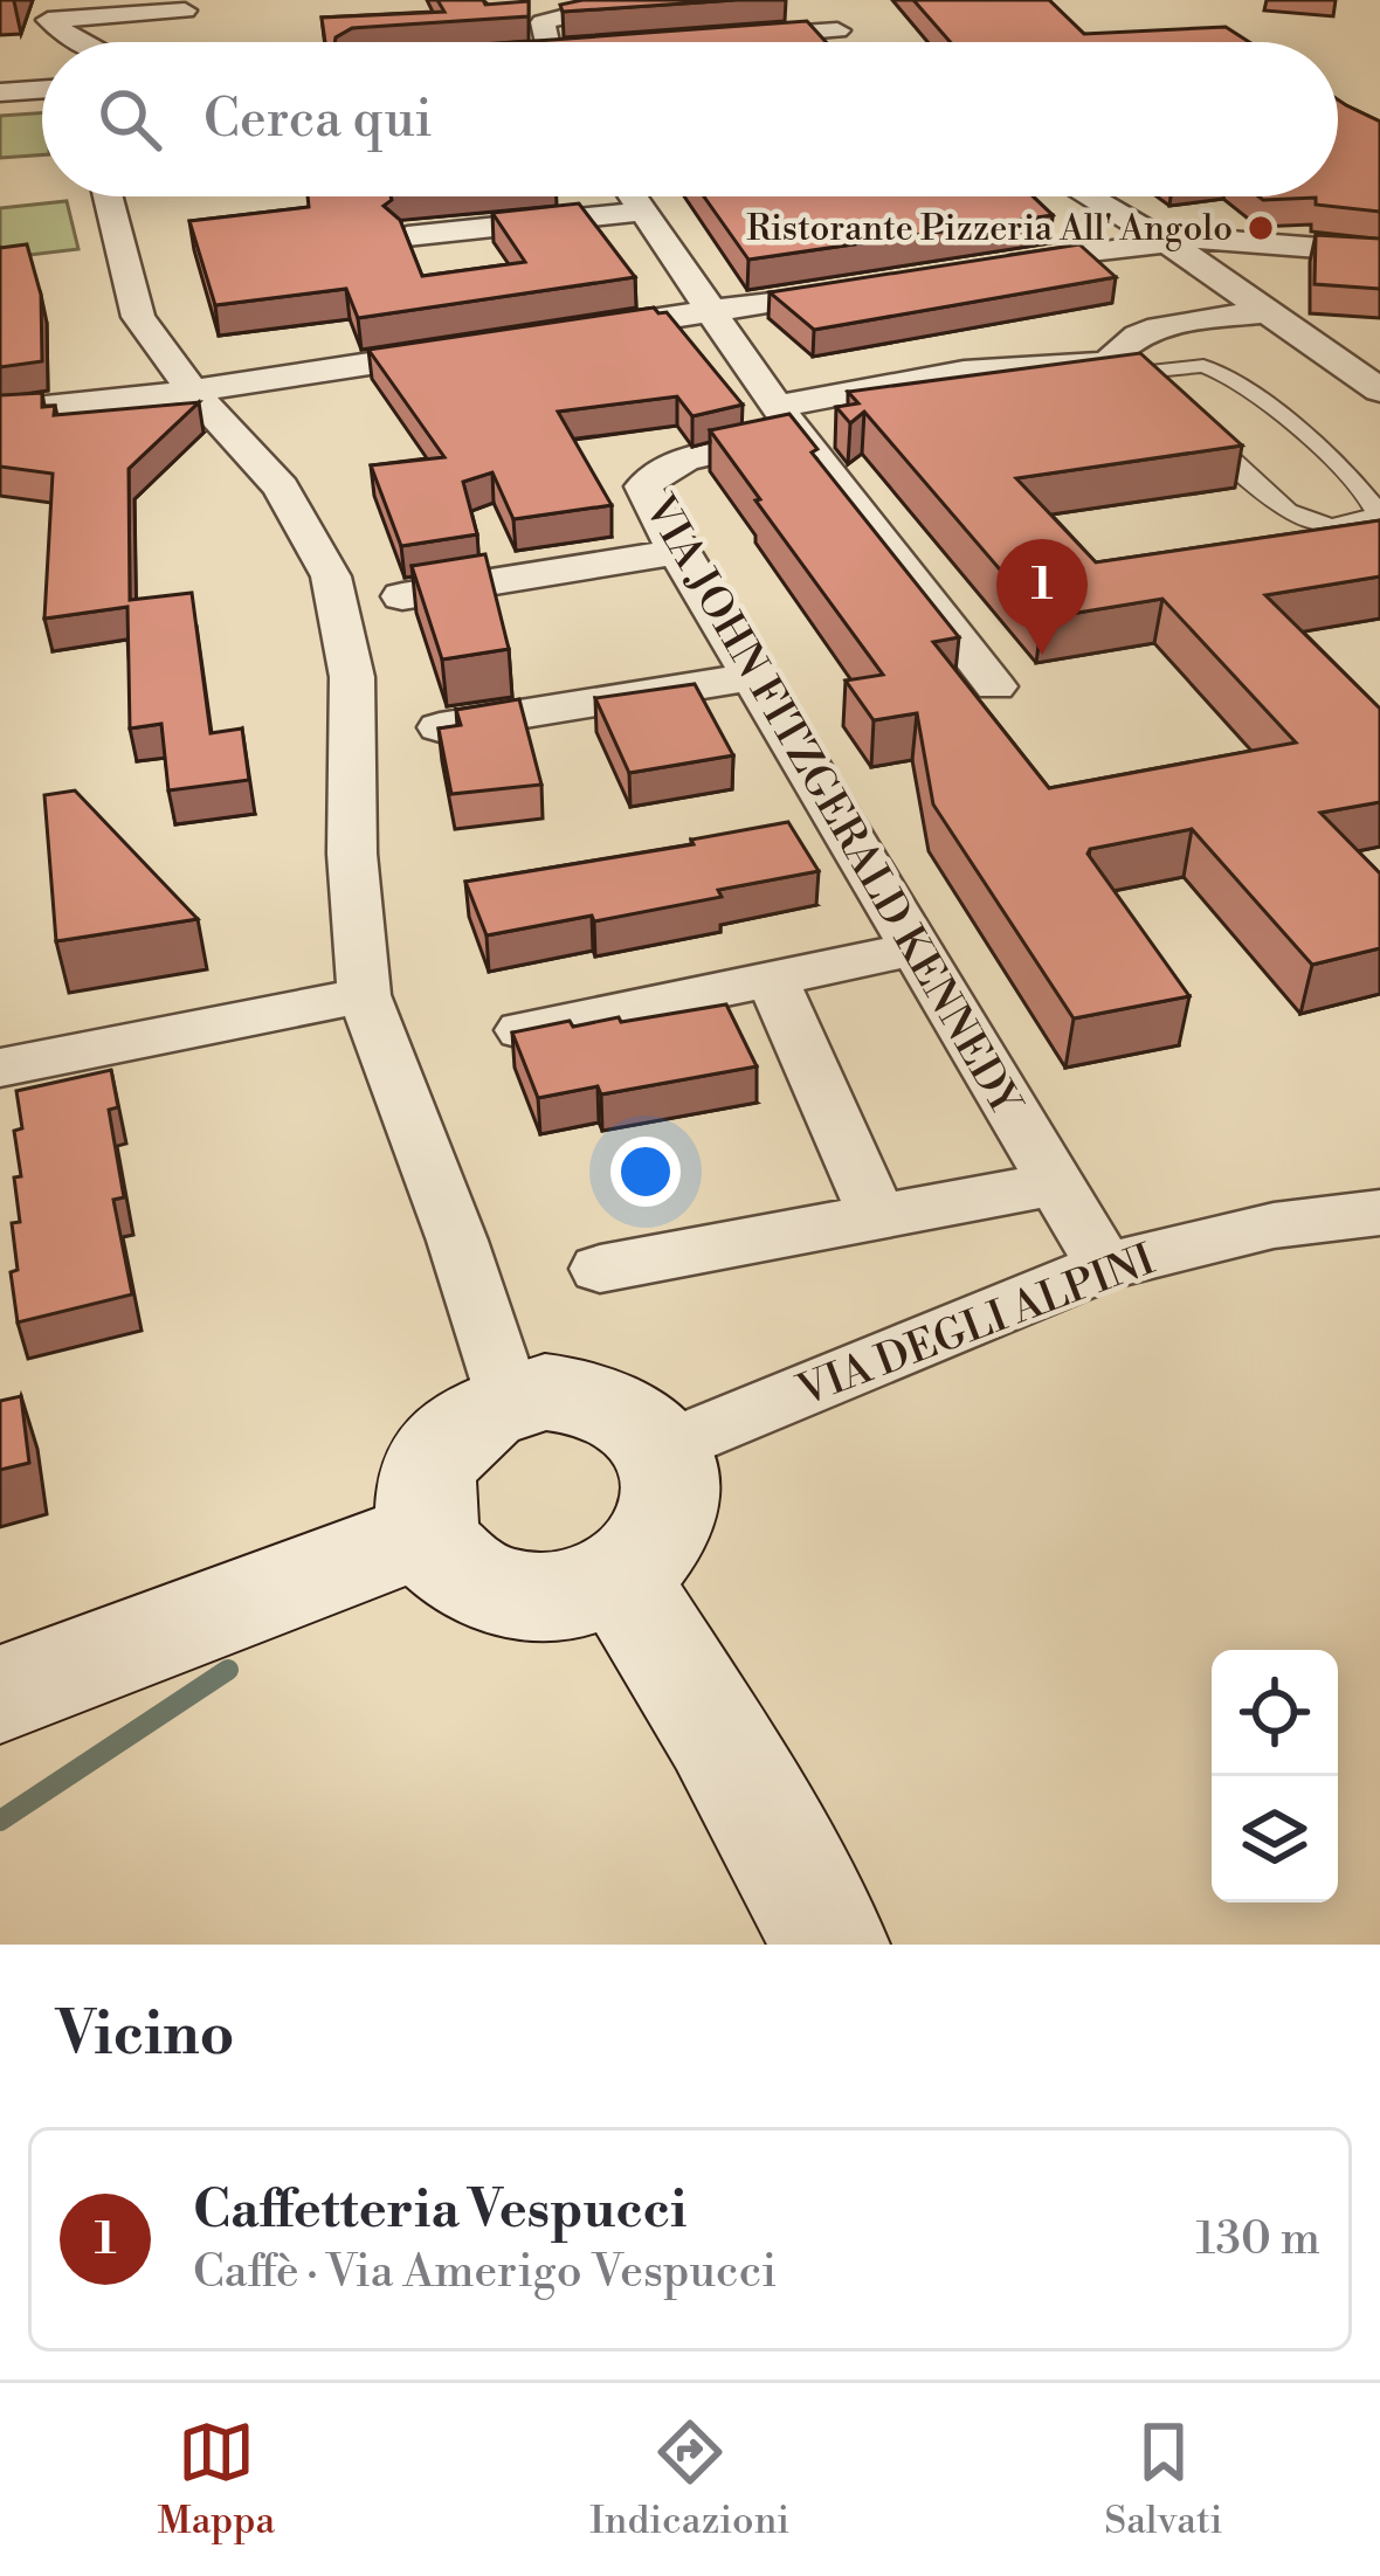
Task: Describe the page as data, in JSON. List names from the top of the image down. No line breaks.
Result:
{"streets":{"street":["VIA JOHN FITZGERALD KENNEDY","VIA DEGLI ALPINI"]},"crossings":[["VIA JOHN FITZGERALD KENNEDY","VIA DEGLI ALPINI"]],"places":["Ristorante Pizzeria All' Angolo"],"page":{"search":"Cerca qui","pins":"1","heading":"Vicino","list":[{"mark":"1","name":"Caffetteria Vespucci","note":"Caffè · Via Amerigo Vespucci","value":"130 m"}],"nav":["Mappa","Indicazioni","Salvati"]}}
